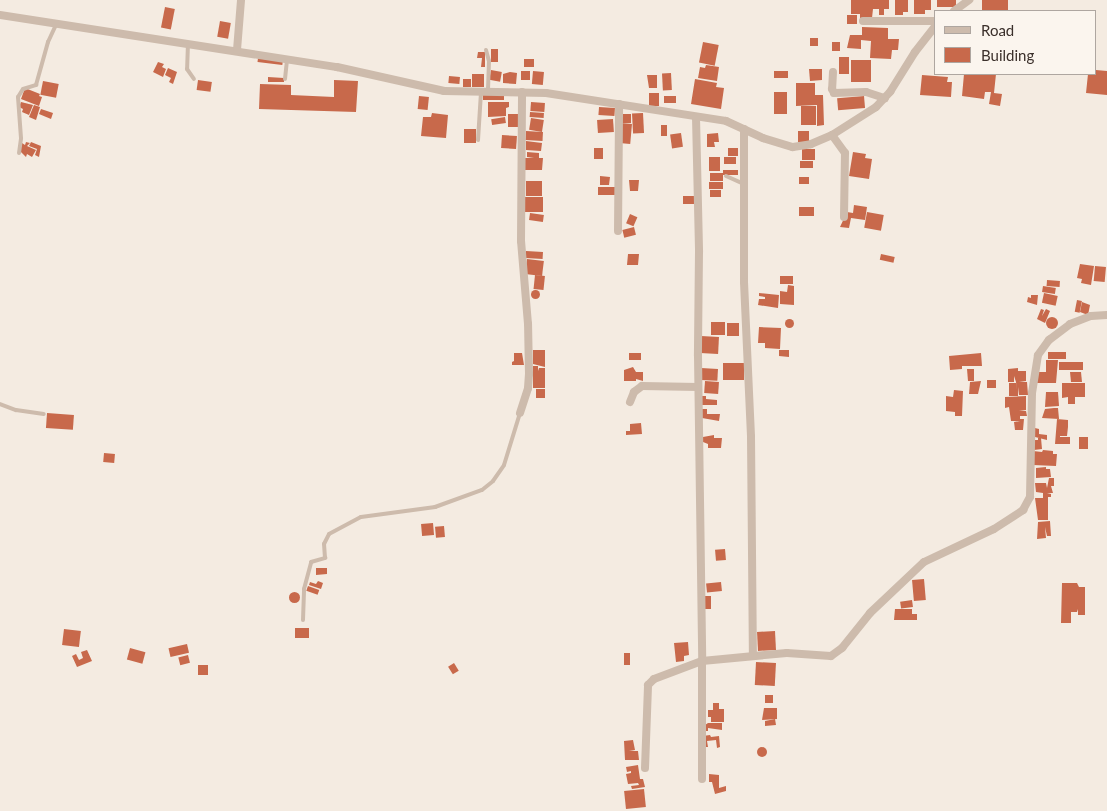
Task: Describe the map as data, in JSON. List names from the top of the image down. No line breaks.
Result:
{"legend":["Road","Building"]}
